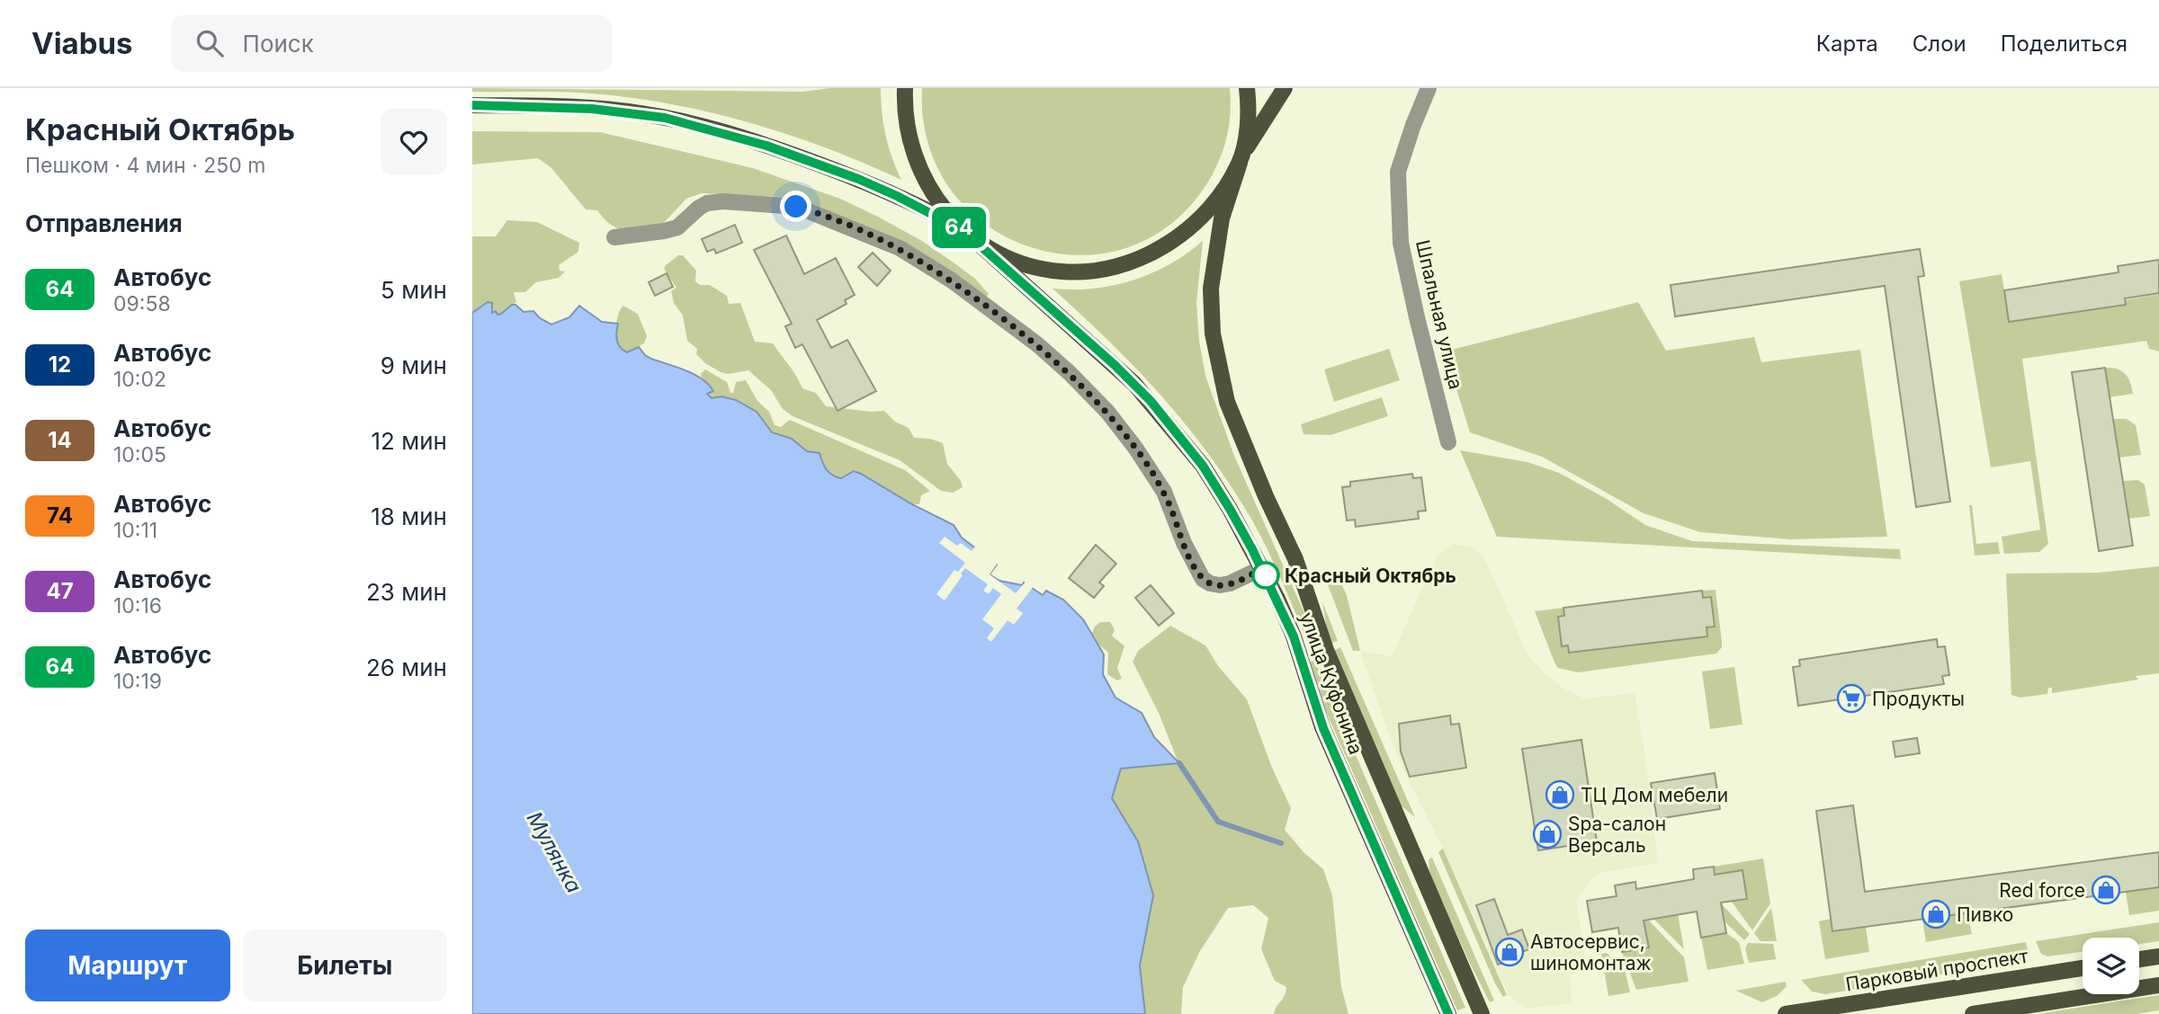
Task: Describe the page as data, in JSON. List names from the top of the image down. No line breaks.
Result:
{"streets":{"main road":["улица Куфонина","Парковый проспект"],"street":["Шпальная улица"]},"water":["Мулянка"],"places":{"other":["Красный Октябрь"],"supermarket":["Продукты"],"shop":["ТЦ Дом мебели","Spa-салон Версаль","Red force","Пивко","Автосервис, шиномонтаж"]},"lines":["bus line 64"],"page":{"header":"Viabus","search":"Поиск","nav":["Карта","Слои","Поделиться"],"heading":[["Красный Октябрь","Пешком · 4 мин · 250 m"],"Отправления"],"on_map":"64","list":[{"mark":"64","name":"Автобус","note":"09:58","value":"5 мин"},{"mark":"12","name":"Автобус","note":"10:02","value":"9 мин"},{"mark":"14","name":"Автобус","note":"10:05","value":"12 мин"},{"mark":"74","name":"Автобус","note":"10:11","value":"18 мин"},{"mark":"47","name":"Автобус","note":"10:16","value":"23 мин"},{"mark":"64","name":"Автобус","note":"10:19","value":"26 мин"}],"buttons":["Маршрут","Билеты"]}}
